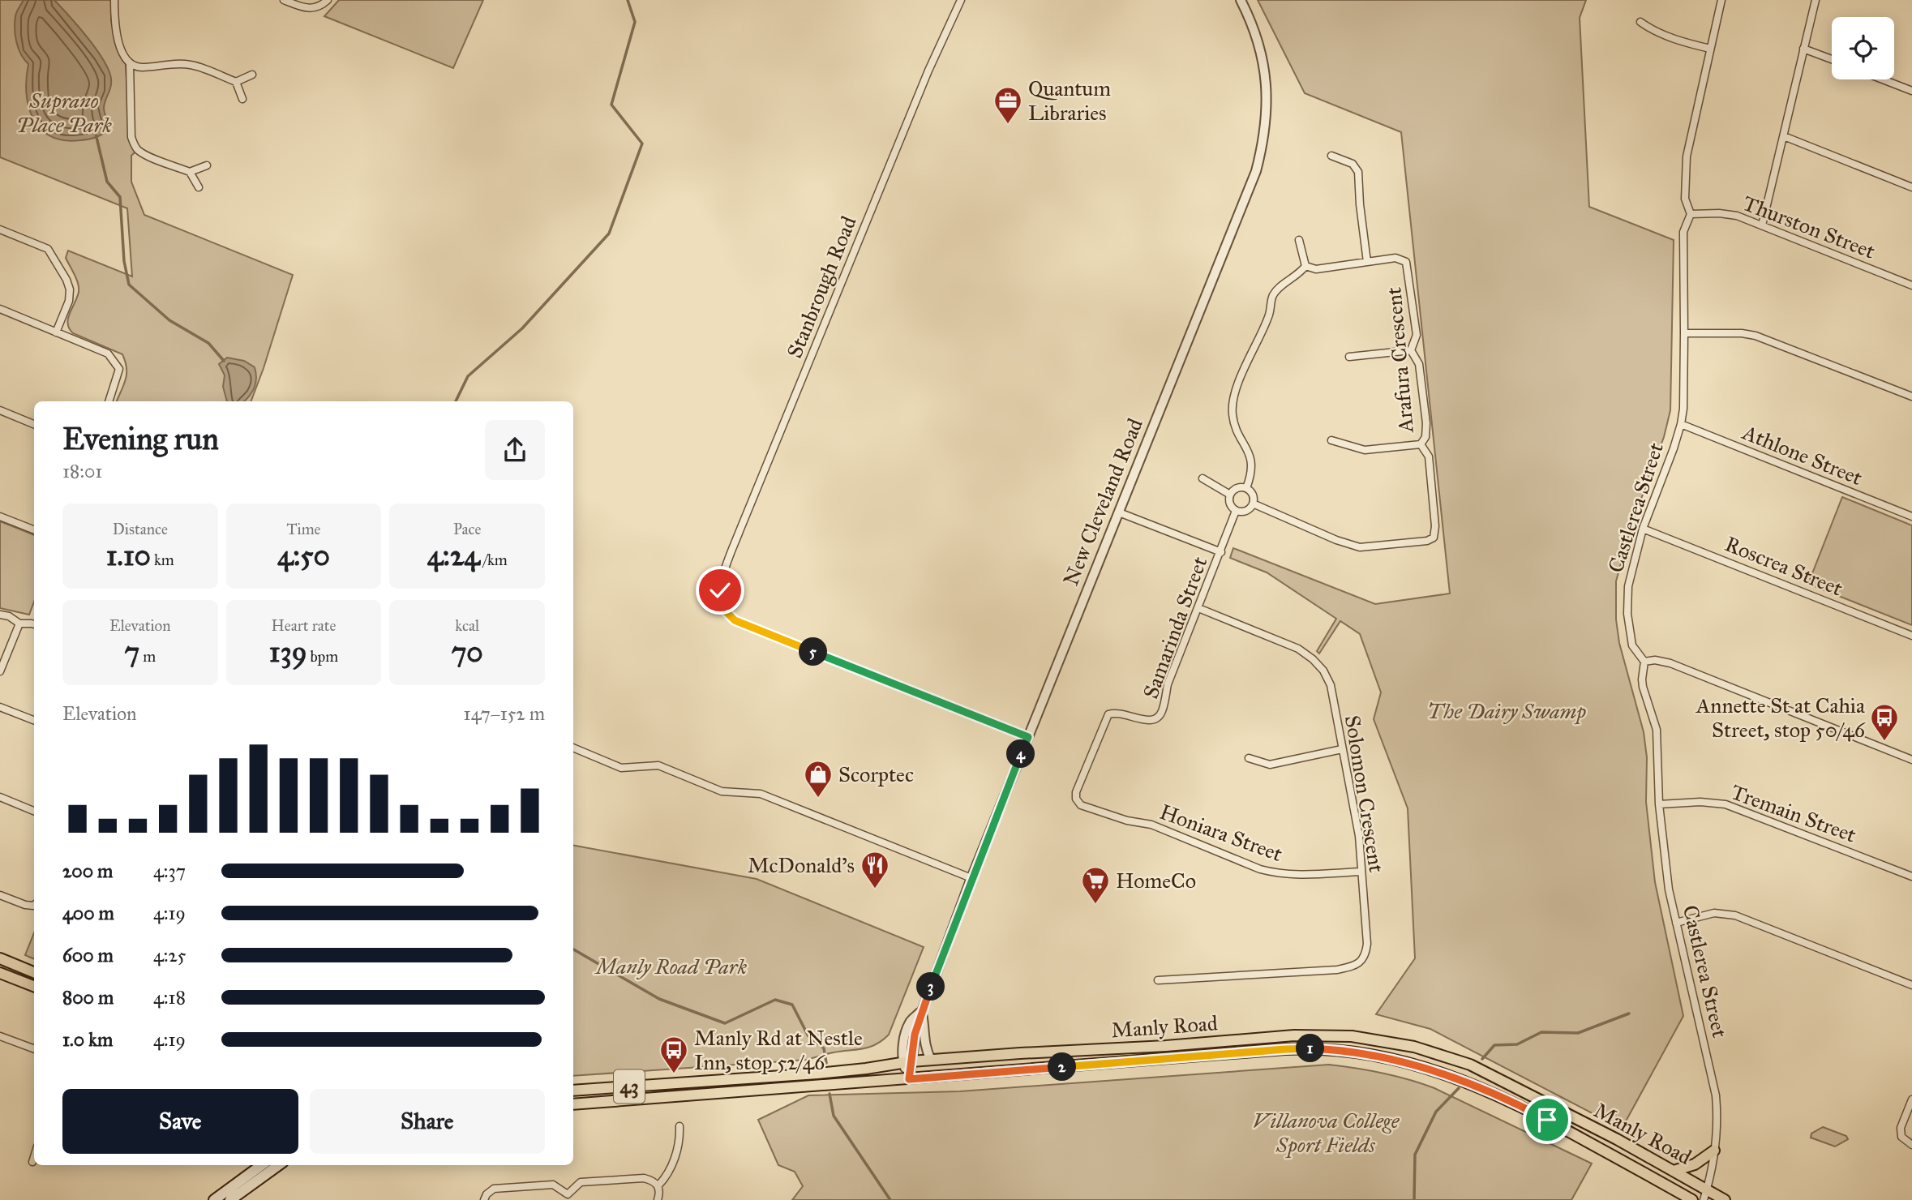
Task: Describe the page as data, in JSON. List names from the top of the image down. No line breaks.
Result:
{"streets":{"main road":["Manly Road","43"],"street":["Thurston Street","Stanbrough Road","Arafura Crescent","Athlone Street","New Cleveland Road","Castlerea Street","Roscrea Street","Samarinda Street","Solomon Crescent","Tremain Street","Honiara Street"]},"crossings":[["Thurston Street","Castlerea Street"],["Stanbrough Road","New Cleveland Road"],["Arafura Crescent","Samarinda Street"],["Athlone Street","Castlerea Street"],["New Cleveland Road","Manly Road"],["Castlerea Street","Roscrea Street"],["Castlerea Street","Tremain Street"],["Castlerea Street","Manly Road"],["Samarinda Street","Solomon Crescent"],["Samarinda Street","Honiara Street"],["Solomon Crescent","Honiara Street"]],"parks":["Suprano Place Park","The Dairy Swamp","Manly Road Park","Villanova College Sport Fields"],"places":{"office":["Quantum Libraries"],"bus stop":["Annette St at Cahia Street, stop 50/46","Manly Rd at Nestle Inn, stop 52/46"],"shop":["Scorptec"],"restaurant":["McDonald's"],"supermarket":["HomeCo"]},"page":{"heading":["Evening run","18:01"],"stats":[["Distance","1.10 km"],["Time","4:50"],["Pace","4:24 /km"],["Elevation","7 m"],["Heart rate","139 bpm"],["kcal","70"]],"pins":["5","4","3","1","2"],"chart":["Elevation","147–152 m"],"list":[{"name":"200 m","note":"4:37"},{"name":"400 m","note":"4:19"},{"name":"600 m","note":"4:25"},{"name":"800 m","note":"4:18"},{"name":"1.0 km","note":"4:19"}],"buttons":["Save","Share"]}}
